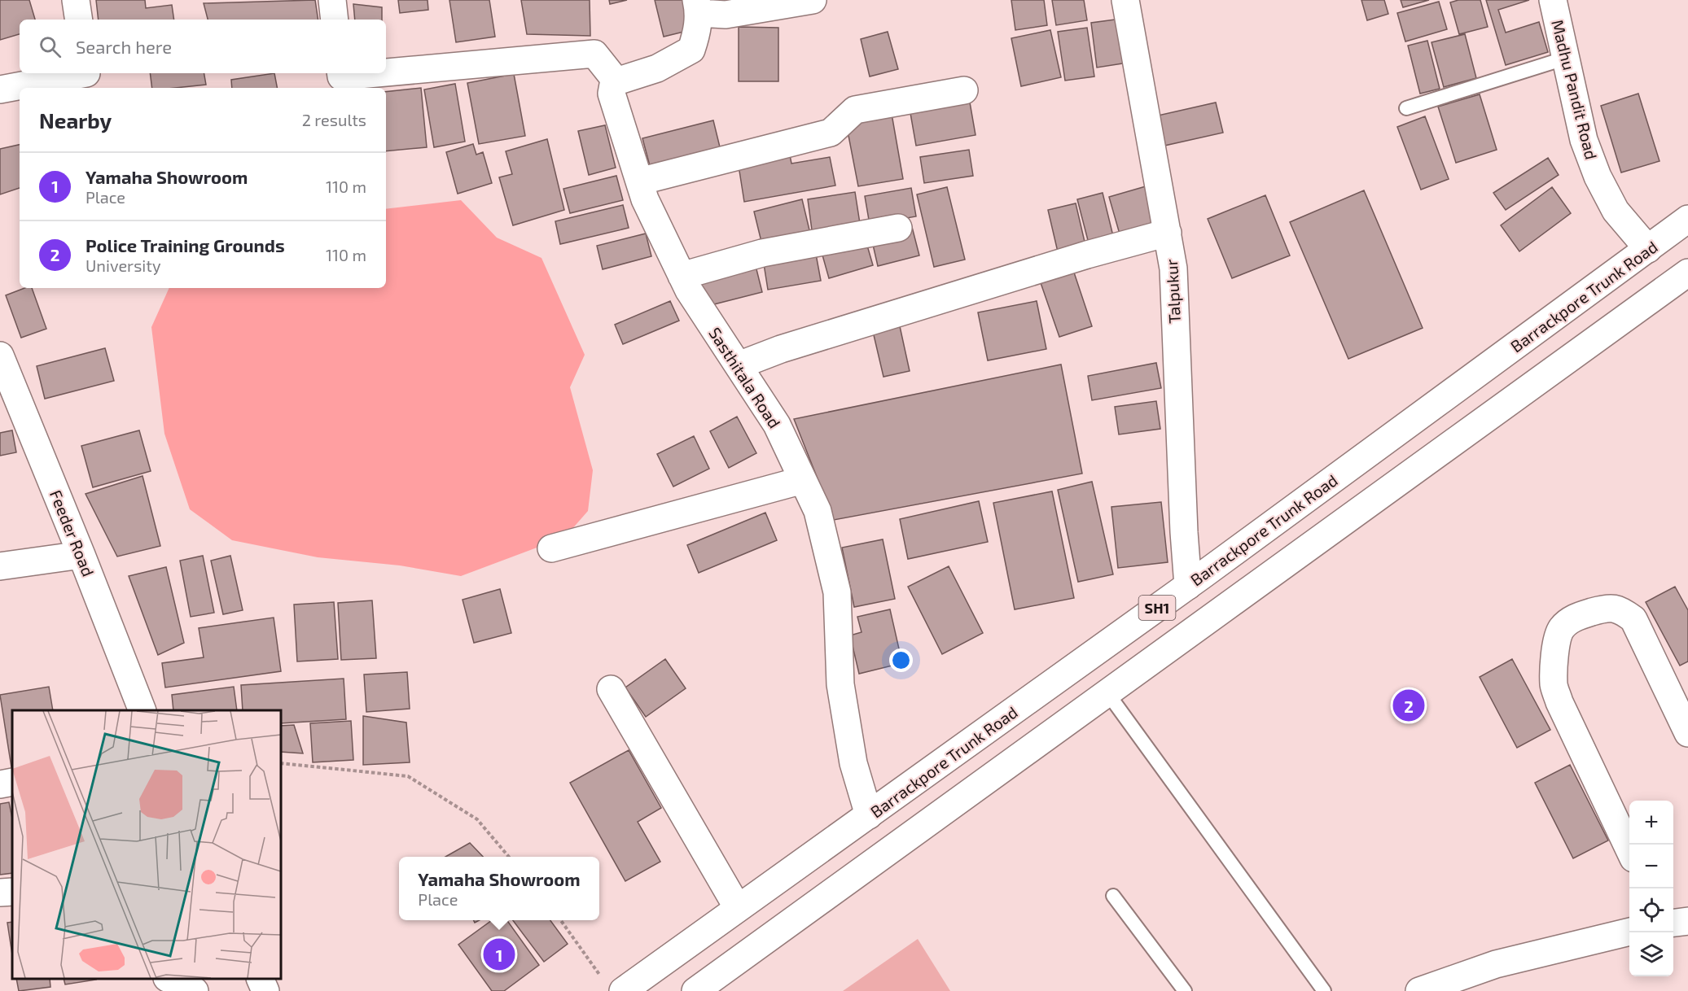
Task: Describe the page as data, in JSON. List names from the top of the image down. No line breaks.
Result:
{"streets":{"street":["Madhu Pandit Road","Talpukur","Barrackpore Trunk Road","Sasthitala Road","Feeder Road","SH1"]},"crossings":[["Madhu Pandit Road","Barrackpore Trunk Road"],["Talpukur","Barrackpore Trunk Road"],["Barrackpore Trunk Road","Sasthitala Road"]],"page":{"search":"Search here","heading":["Nearby","2 results"],"list":[{"mark":"1","name":"Yamaha Showroom","note":"Place","value":"110 m"},{"mark":"2","name":"Police Training Grounds","note":"University","value":"110 m"}],"pins":["2","1"],"map_buttons":["+","−"],"popup":["Yamaha Showroom","Place"]}}
